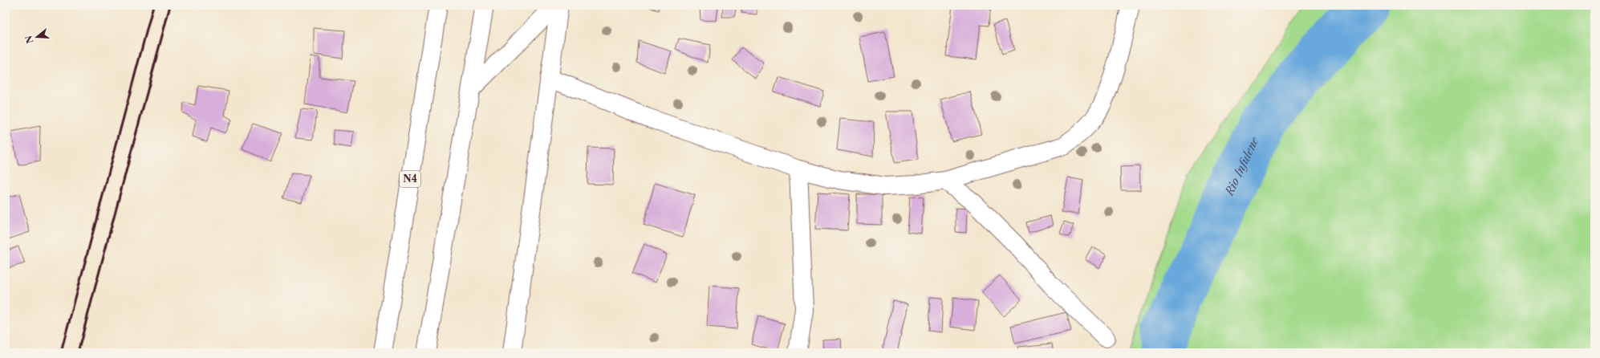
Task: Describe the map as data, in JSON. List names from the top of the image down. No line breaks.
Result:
{"streets":{"main road":["N4"]},"water":["Rio Infulene"],"north":"left"}
